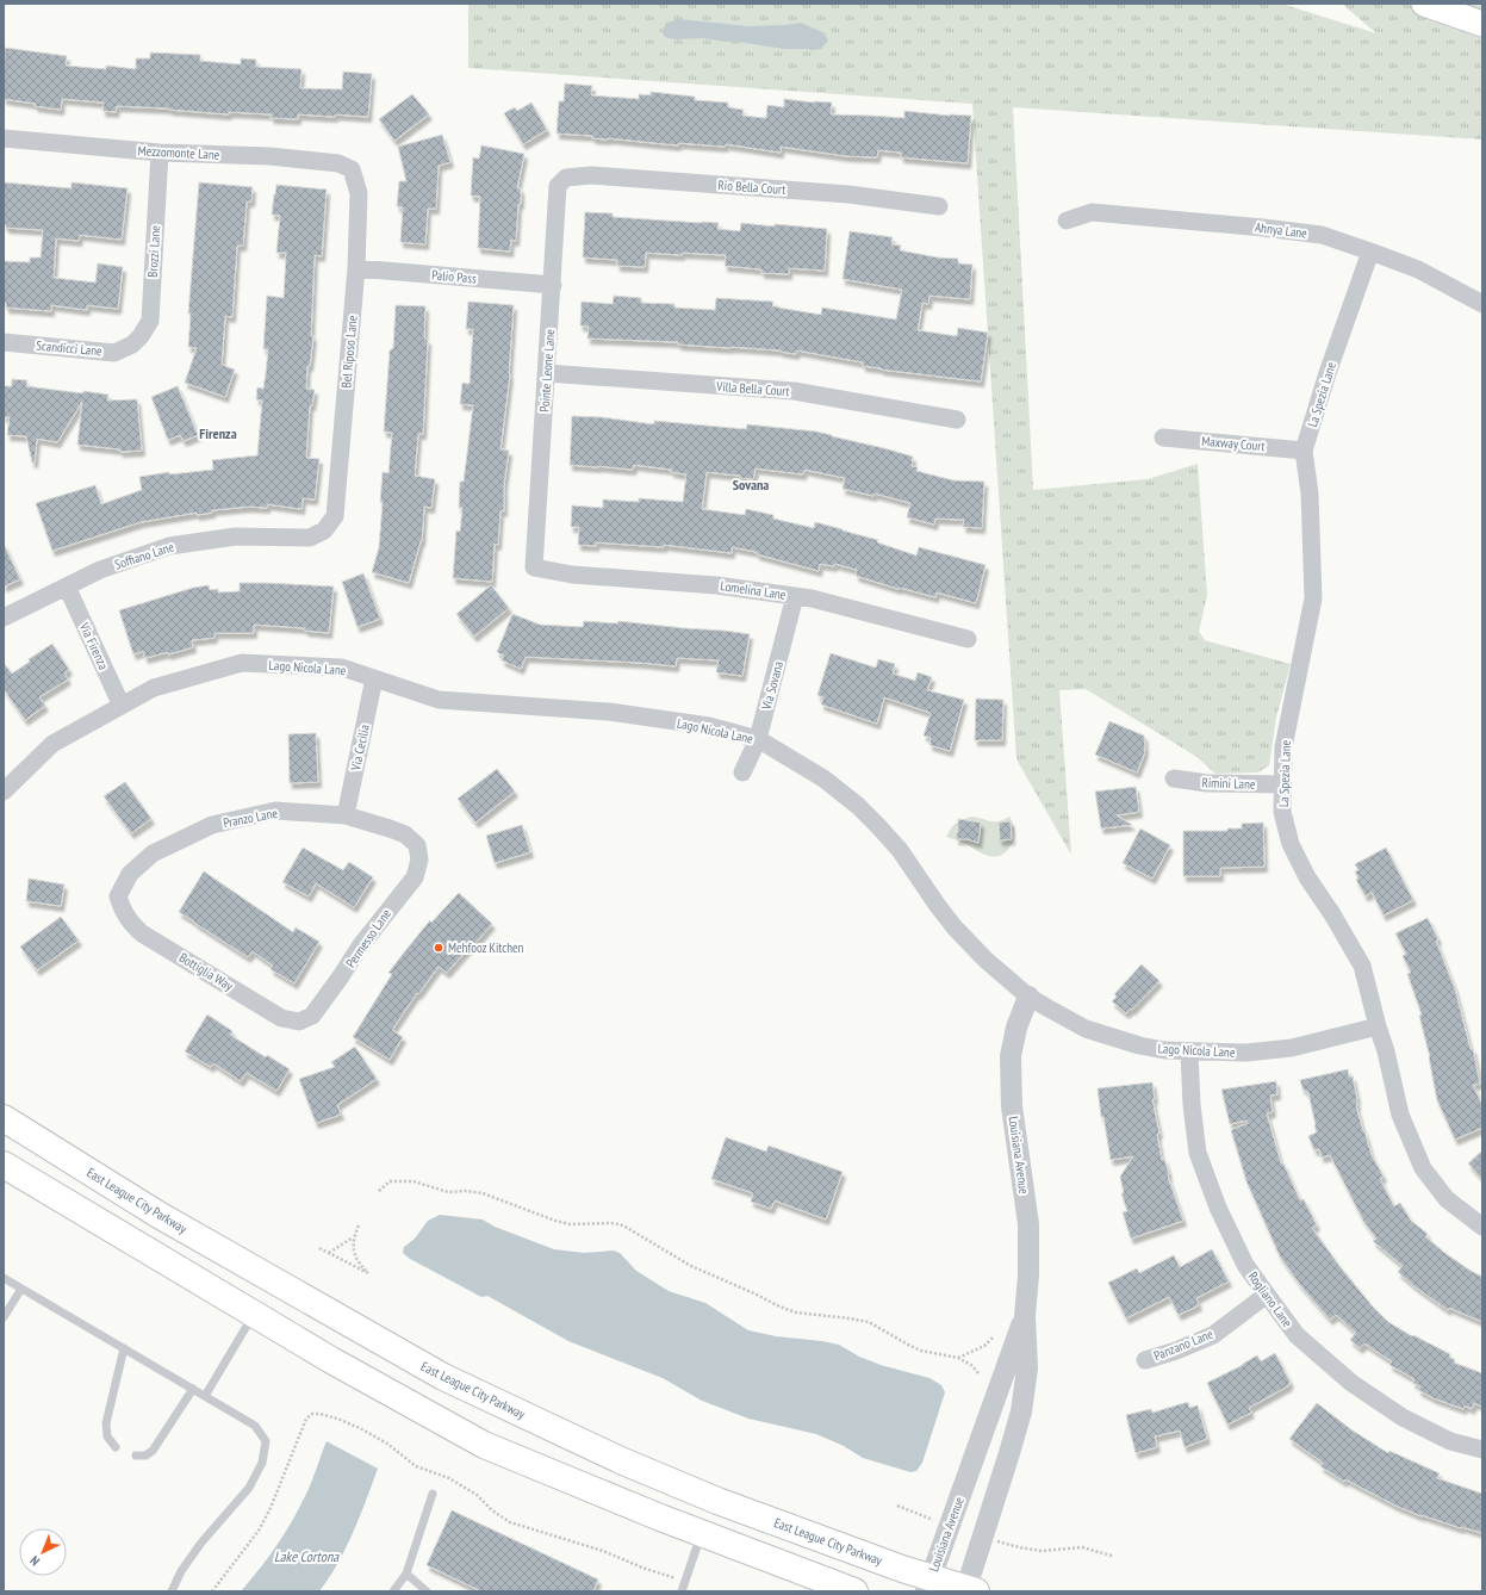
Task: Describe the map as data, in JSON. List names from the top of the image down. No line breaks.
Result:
{"streets":{"main road":["East League City Parkway"],"street":["Mezzomonte Lane","Rio Bella Court","Ahnya Lane","Brozzi Lane","Palio Pass","Scandicci Lane","Bel Riposo Lane","Pointe Leone Lane","Villa Bella Court","La Spezia Lane","Maxway Court","Soffiano Lane","Lomelina Lane","Via Firenza","Lago Nicola Lane","Via Sovana","Via Cecilia","Rimini Lane","Pranzo Lane","Permesso Lane","Bottiglia Way","Louisiana Avenue","Rogliano Lane","Panzano Lane"]},"crossings":[["Mezzomonte Lane","Brozzi Lane"],["Mezzomonte Lane","Bel Riposo Lane"],["Rio Bella Court","Pointe Leone Lane"],["Ahnya Lane","La Spezia Lane"],["Brozzi Lane","Scandicci Lane"],["Palio Pass","Bel Riposo Lane"],["Palio Pass","Pointe Leone Lane"],["Bel Riposo Lane","Soffiano Lane"],["Pointe Leone Lane","Villa Bella Court"],["Pointe Leone Lane","Lomelina Lane"],["La Spezia Lane","Maxway Court"],["La Spezia Lane","Lago Nicola Lane"],["La Spezia Lane","Rimini Lane"],["Soffiano Lane","Via Firenza"],["Lomelina Lane","Via Sovana"],["Via Firenza","Lago Nicola Lane"],["Lago Nicola Lane","Via Sovana"],["Lago Nicola Lane","Via Cecilia"],["Lago Nicola Lane","Louisiana Avenue"],["Lago Nicola Lane","Rogliano Lane"],["Via Cecilia","Pranzo Lane"],["Pranzo Lane","Permesso Lane"],["Pranzo Lane","Bottiglia Way"],["Permesso Lane","Bottiglia Way"],["Louisiana Avenue","East League City Parkway"],["Rogliano Lane","Panzano Lane"]],"districts":["Firenza","Sovana"],"water":["Lake Cortona"],"places":["Mehfooz Kitchen"],"north":"bottom left"}
